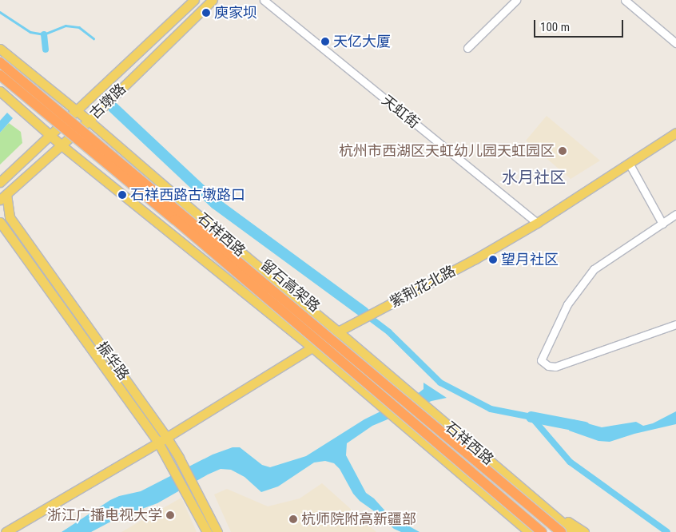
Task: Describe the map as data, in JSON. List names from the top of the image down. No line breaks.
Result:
{"streets":{"highway":["留石高架路"],"main road":["古墩路","石祥西路","紫荆花北路","振华路"],"street":["天虹街"]},"crossings":[["古墩路","石祥西路"],["古墩路","振华路"],["天虹街","紫荆花北路"],["石祥西路","紫荆花北路"],["紫荆花北路","振华路"]],"districts":["水月社区"],"places":["庾家坝","天亿大厦","杭州市西湖区天虹幼儿园天虹园区","石祥西路古墩路口","望月社区","浙江广播电视大学","杭师院附高新疆部"],"scale_bar":"100 m"}
